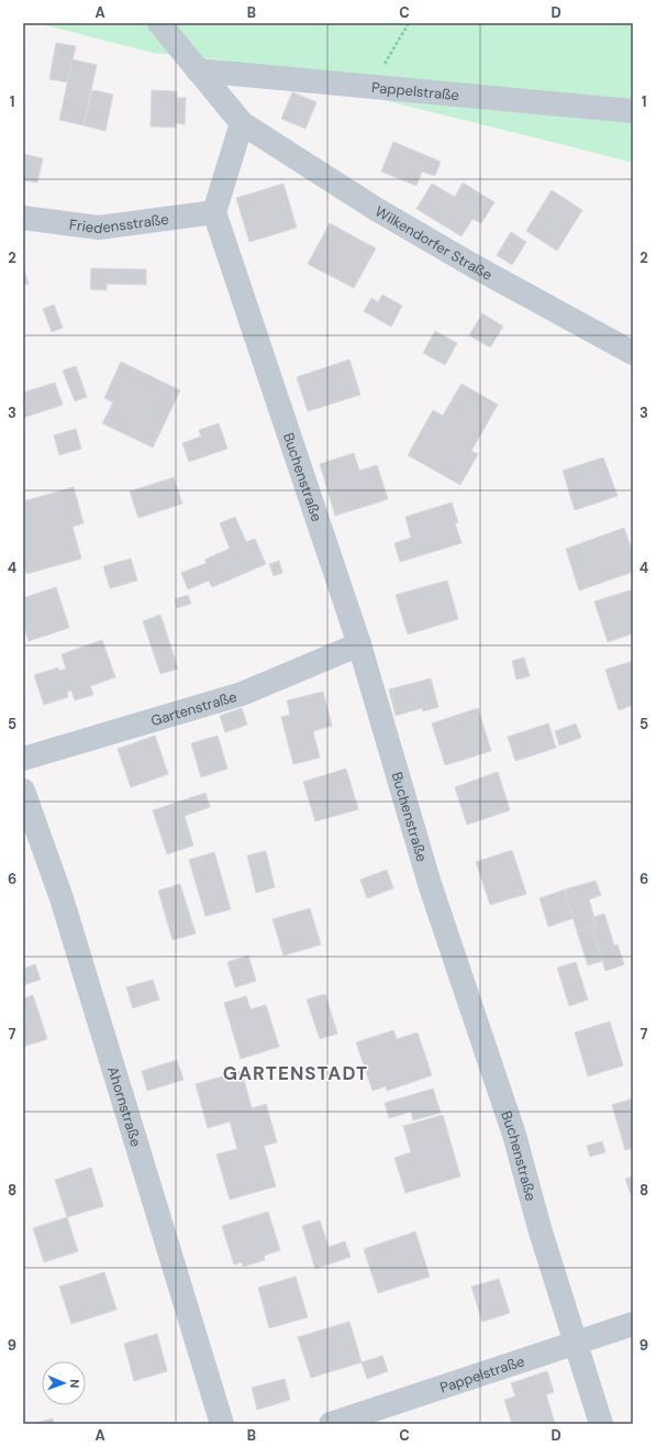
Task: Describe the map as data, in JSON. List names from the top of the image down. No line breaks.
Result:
{"streets":{"street":["Pappelstraße","Friedensstraße","Wilkendorfer Straße","Buchenstraße","Gartenstraße","Ahornstraße"]},"crossings":[["Pappelstraße","Wilkendorfer Straße"],["Pappelstraße","Buchenstraße"],["Friedensstraße","Buchenstraße"],["Buchenstraße","Gartenstraße"]],"districts":["GARTENSTADT"],"north":"right","grid":{"columns":["A","B","C","D"],"rows":["1","2","3","4","5","6","7","8","9"]}}
